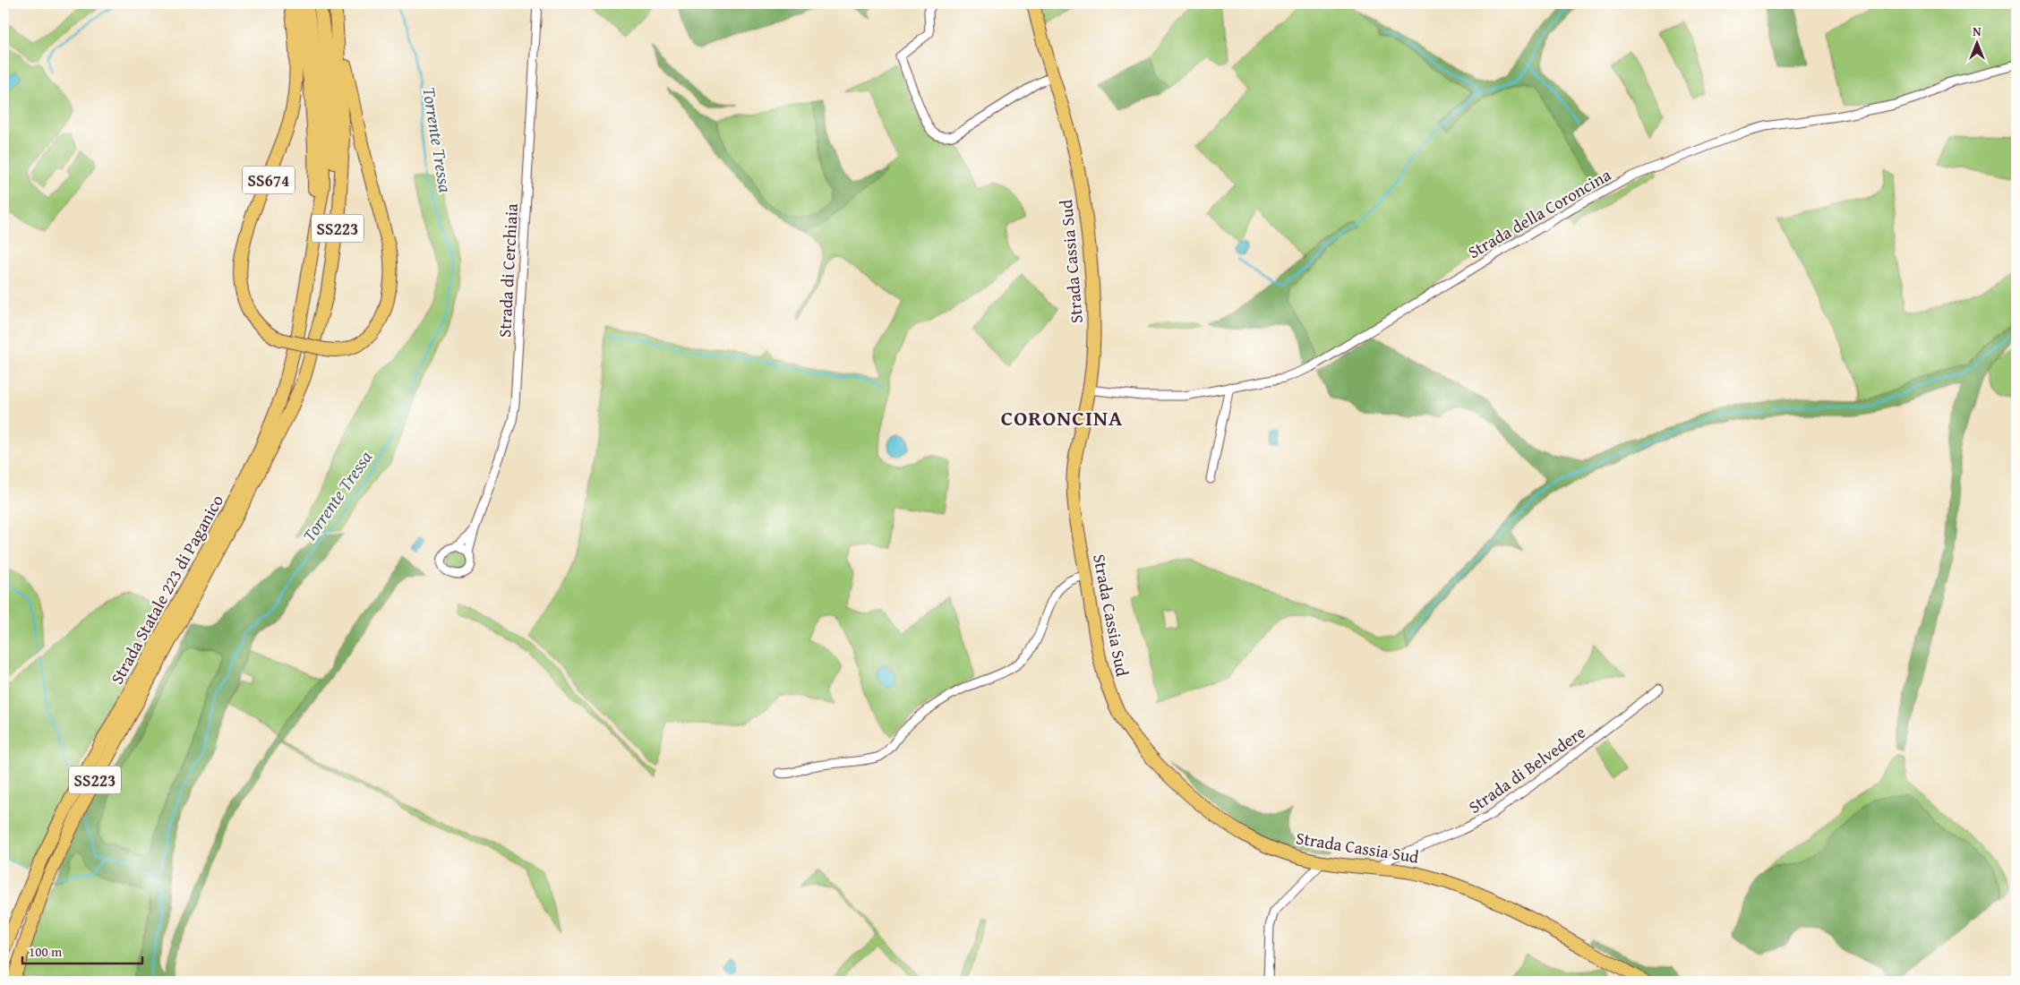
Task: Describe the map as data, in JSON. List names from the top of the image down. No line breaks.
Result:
{"streets":{"main road":["SS674","SS223","Strada Cassia Sud","Strada Statale 223 di Paganico"],"street":["Strada della Coroncina","Strada di Cerchiaia","Strada di Belvedere"]},"crossings":[["SS674","SS223"],["SS674","Strada Statale 223 di Paganico"],["Strada della Coroncina","Strada Cassia Sud"],["SS223","Strada Statale 223 di Paganico"],["Strada Cassia Sud","Strada di Belvedere"]],"districts":["CORONCINA"],"water":["Torrente Tressa"],"scale_bar":"100 m","north":"top"}
